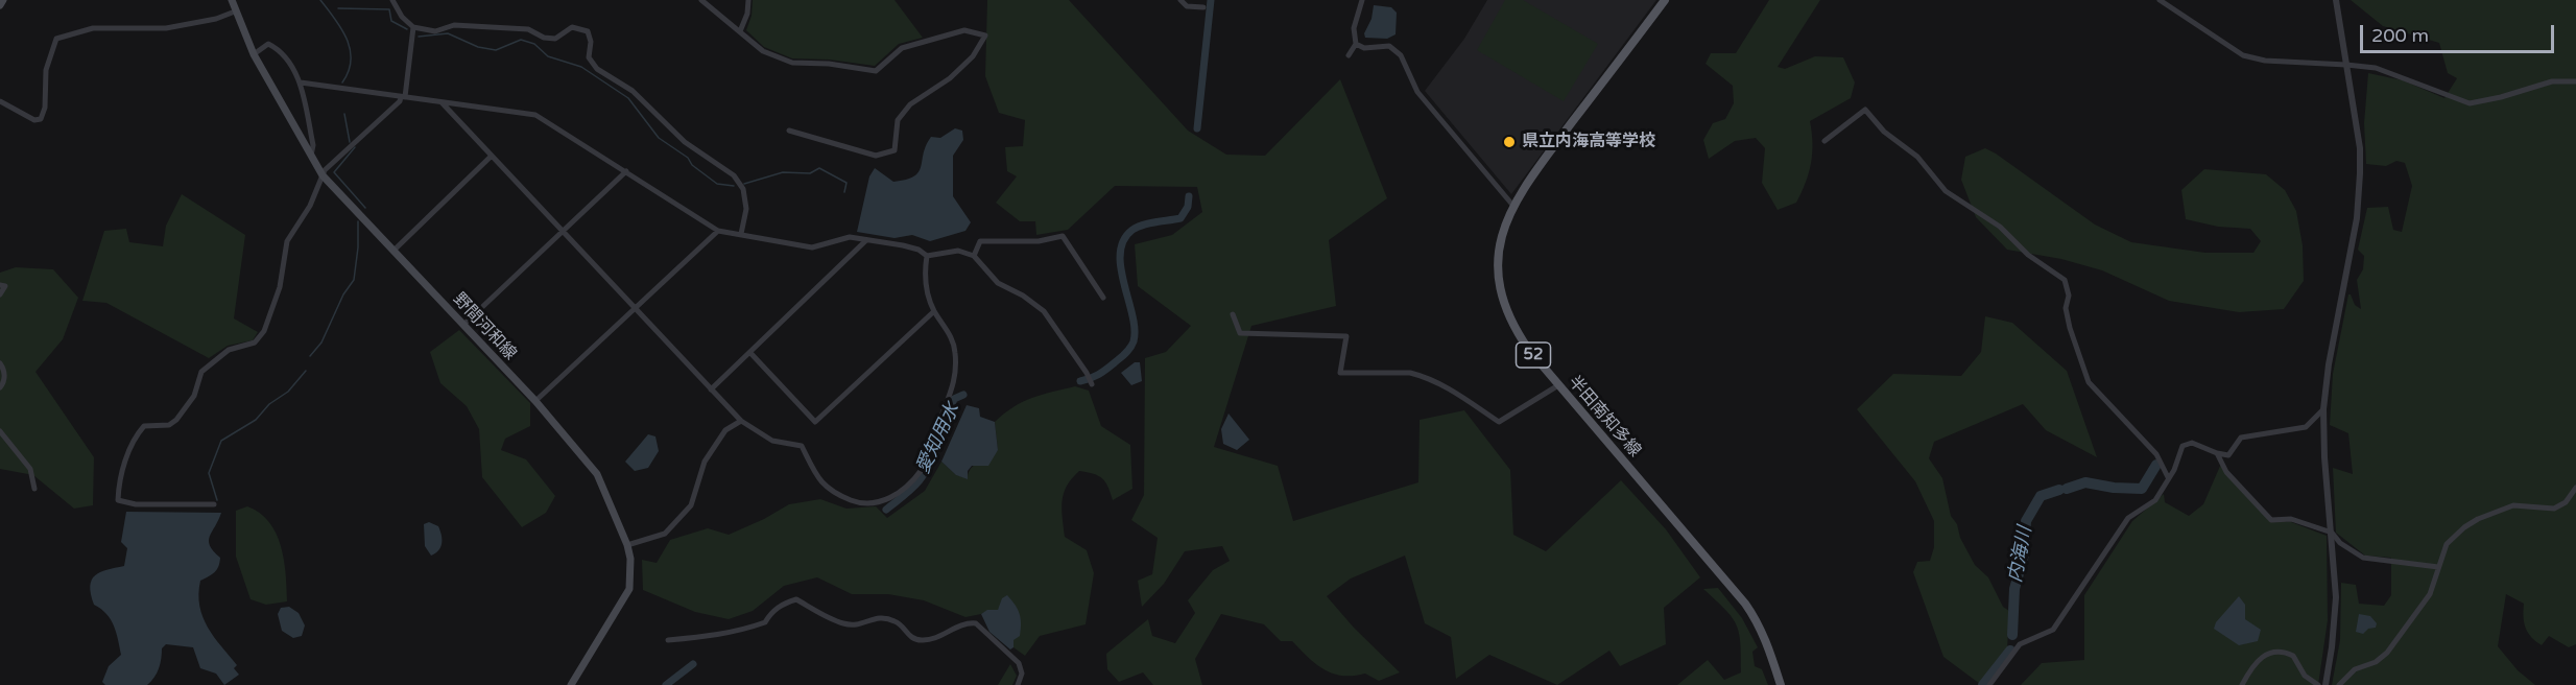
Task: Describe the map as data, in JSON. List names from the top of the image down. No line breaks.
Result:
{"streets":{"main road":["野間河和線","52","半田南知多線"]},"water":["愛知用水","内海川"],"places":["県立内海高等学校"],"scale_bar":"200 m"}
